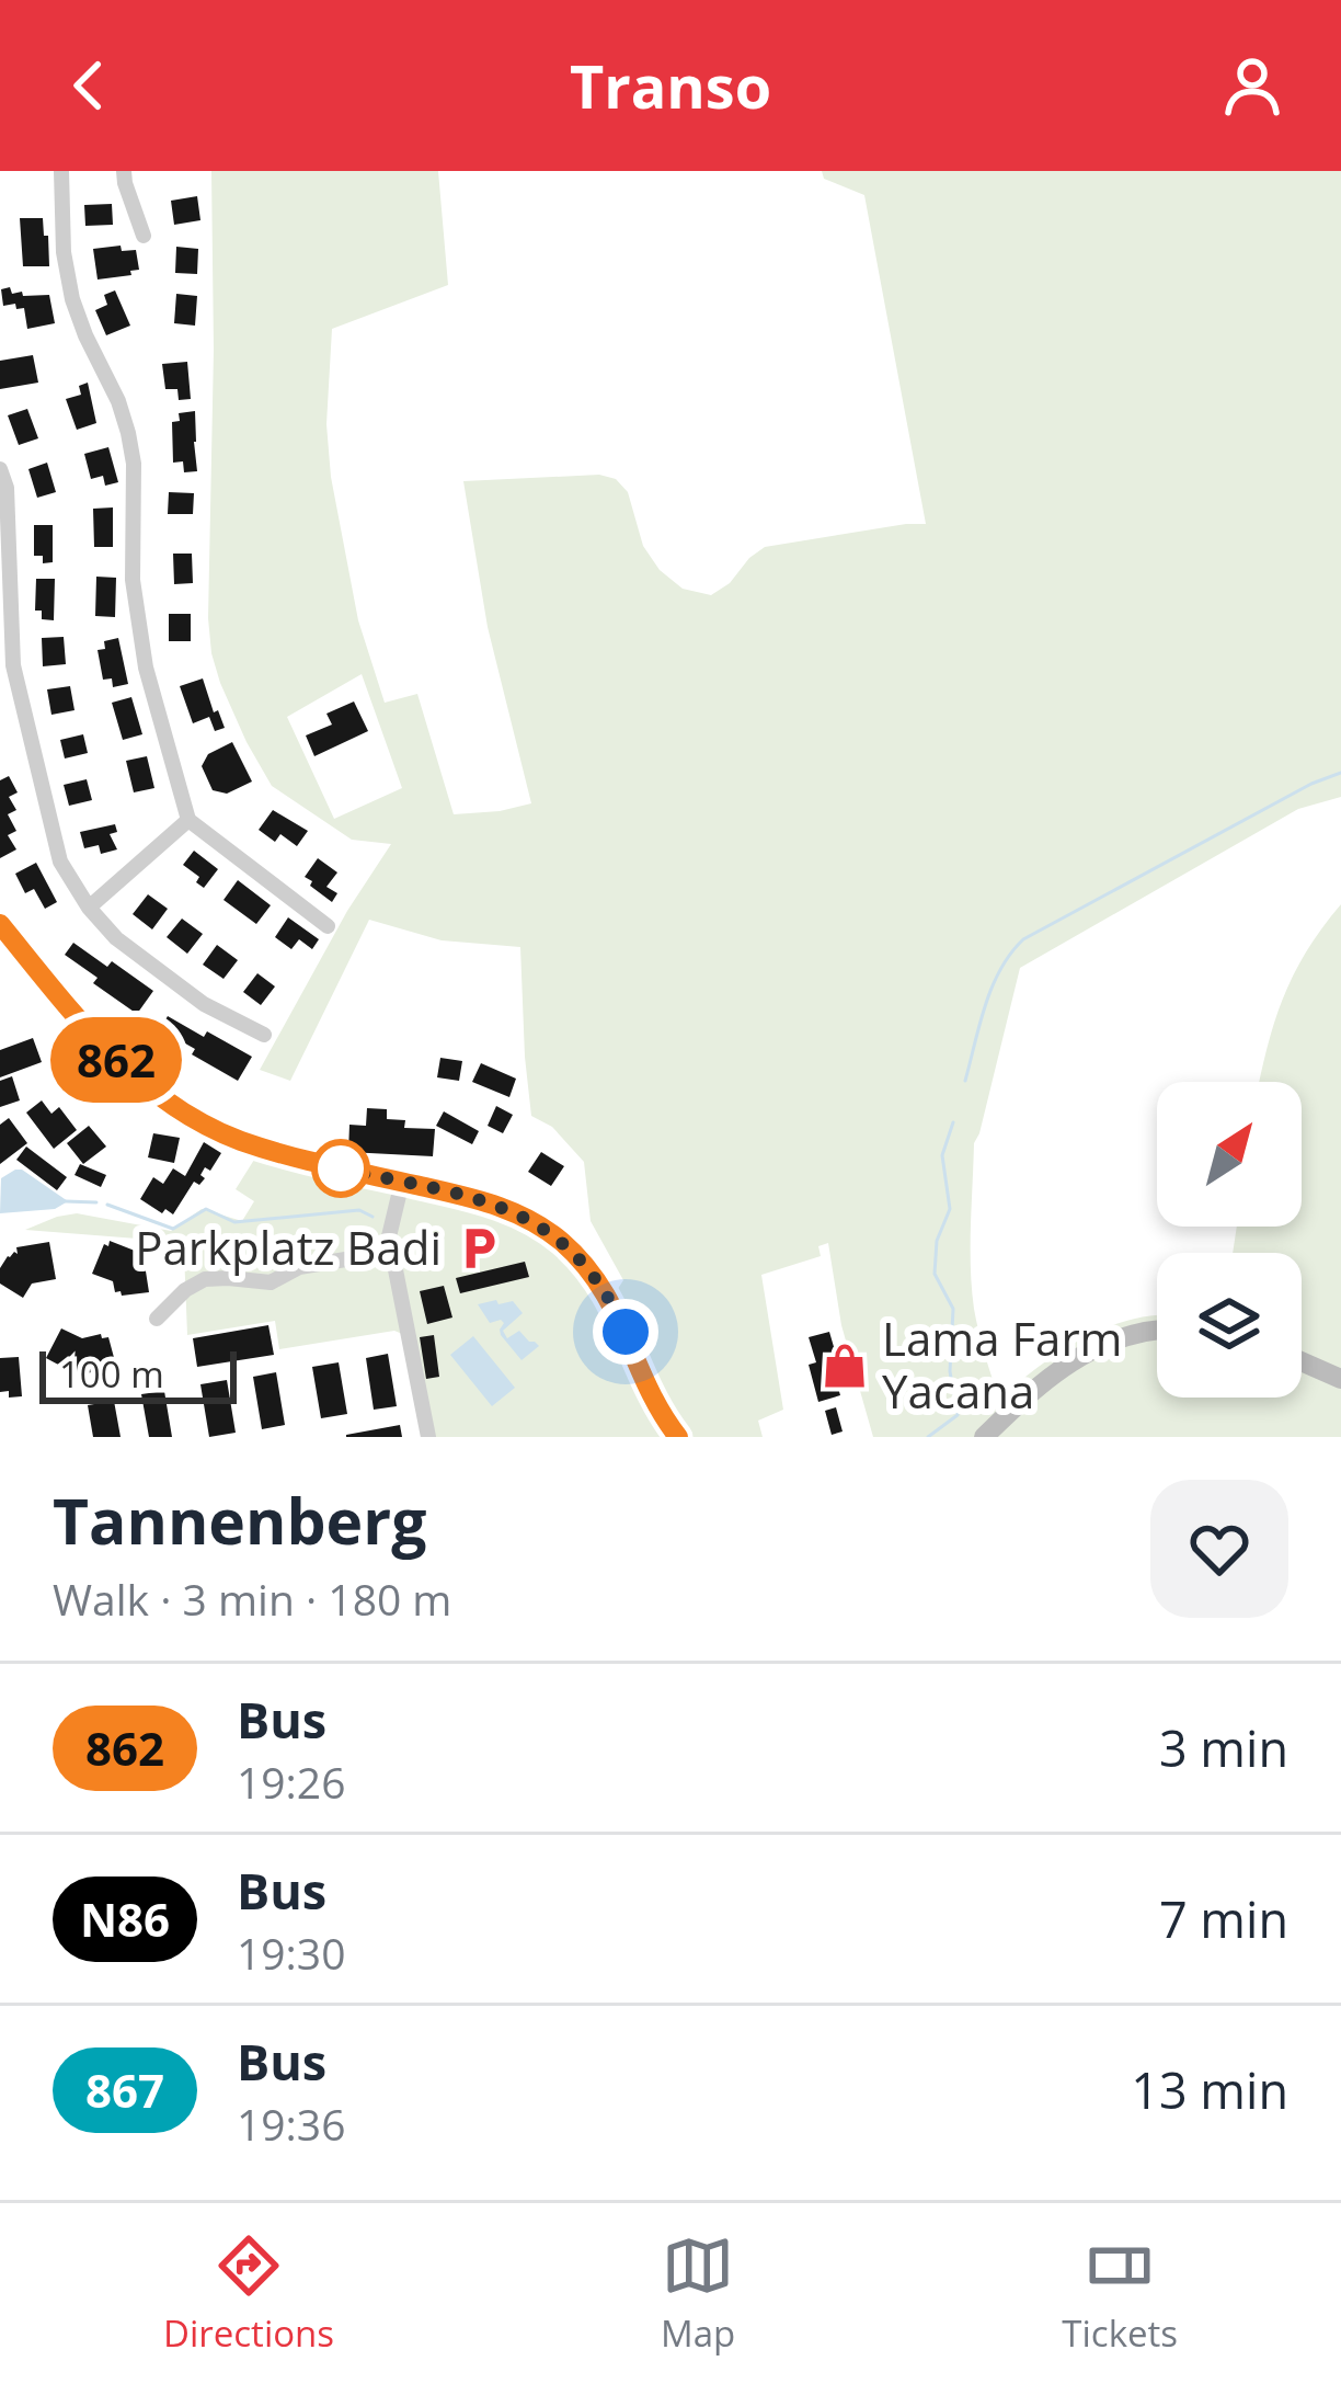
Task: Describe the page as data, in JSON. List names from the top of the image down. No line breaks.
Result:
{"places":{"parking":["Parkplatz Badi"],"shop":["Lama Farm Yacana"]},"lines":["bus line 862"],"scale_bar":"100 m","north":"top right","page":{"header":"Transo","on_map":"862","scale":"100 m","heading":["Tannenberg","Walk · 3 min · 180 m"],"list":[{"mark":"862","name":"Bus","note":"19:26","value":"3 min"},{"mark":"N86","name":"Bus","note":"19:30","value":"7 min"},{"mark":"867","name":"Bus","note":"19:36","value":"13 min"}],"tabs":["Directions","Map","Tickets"]}}
